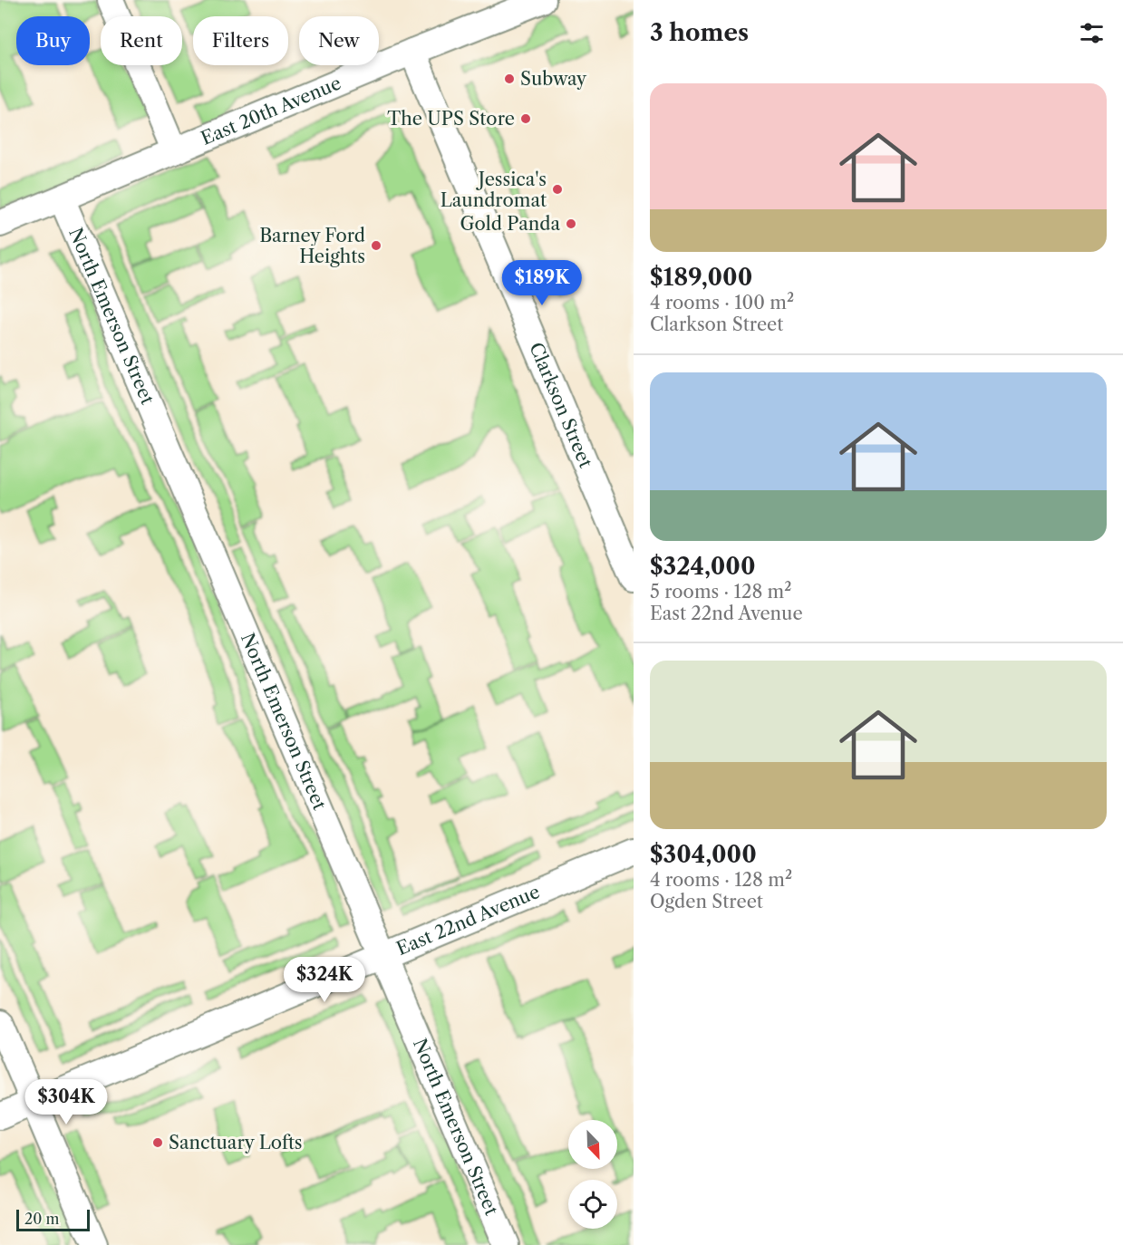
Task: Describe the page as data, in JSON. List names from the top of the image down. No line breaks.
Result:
{"streets":{"street":["East 20th Avenue","North Emerson Street","Clarkson Street","East 22nd Avenue"]},"crossings":[["East 20th Avenue","North Emerson Street"],["East 20th Avenue","Clarkson Street"],["North Emerson Street","East 22nd Avenue"]],"places":["Subway","The UPS Store","Jessica's Laundromat","Gold Panda","Barney Ford Heights","Sanctuary Lofts"],"scale_bar":"20 m","north":"bottom right","page":{"heading":"3 homes","chip":["Buy","Rent","Filters","New"],"list":[{"name":"$189,000","note":"4 rooms · 100 m² · Clarkson Street"},{"name":"$324,000","note":"5 rooms · 128 m² · East 22nd Avenue"},{"name":"$304,000","note":"4 rooms · 128 m² · Ogden Street"}],"price":["$189K","$324K","$304K"],"scale":"20 m"}}
